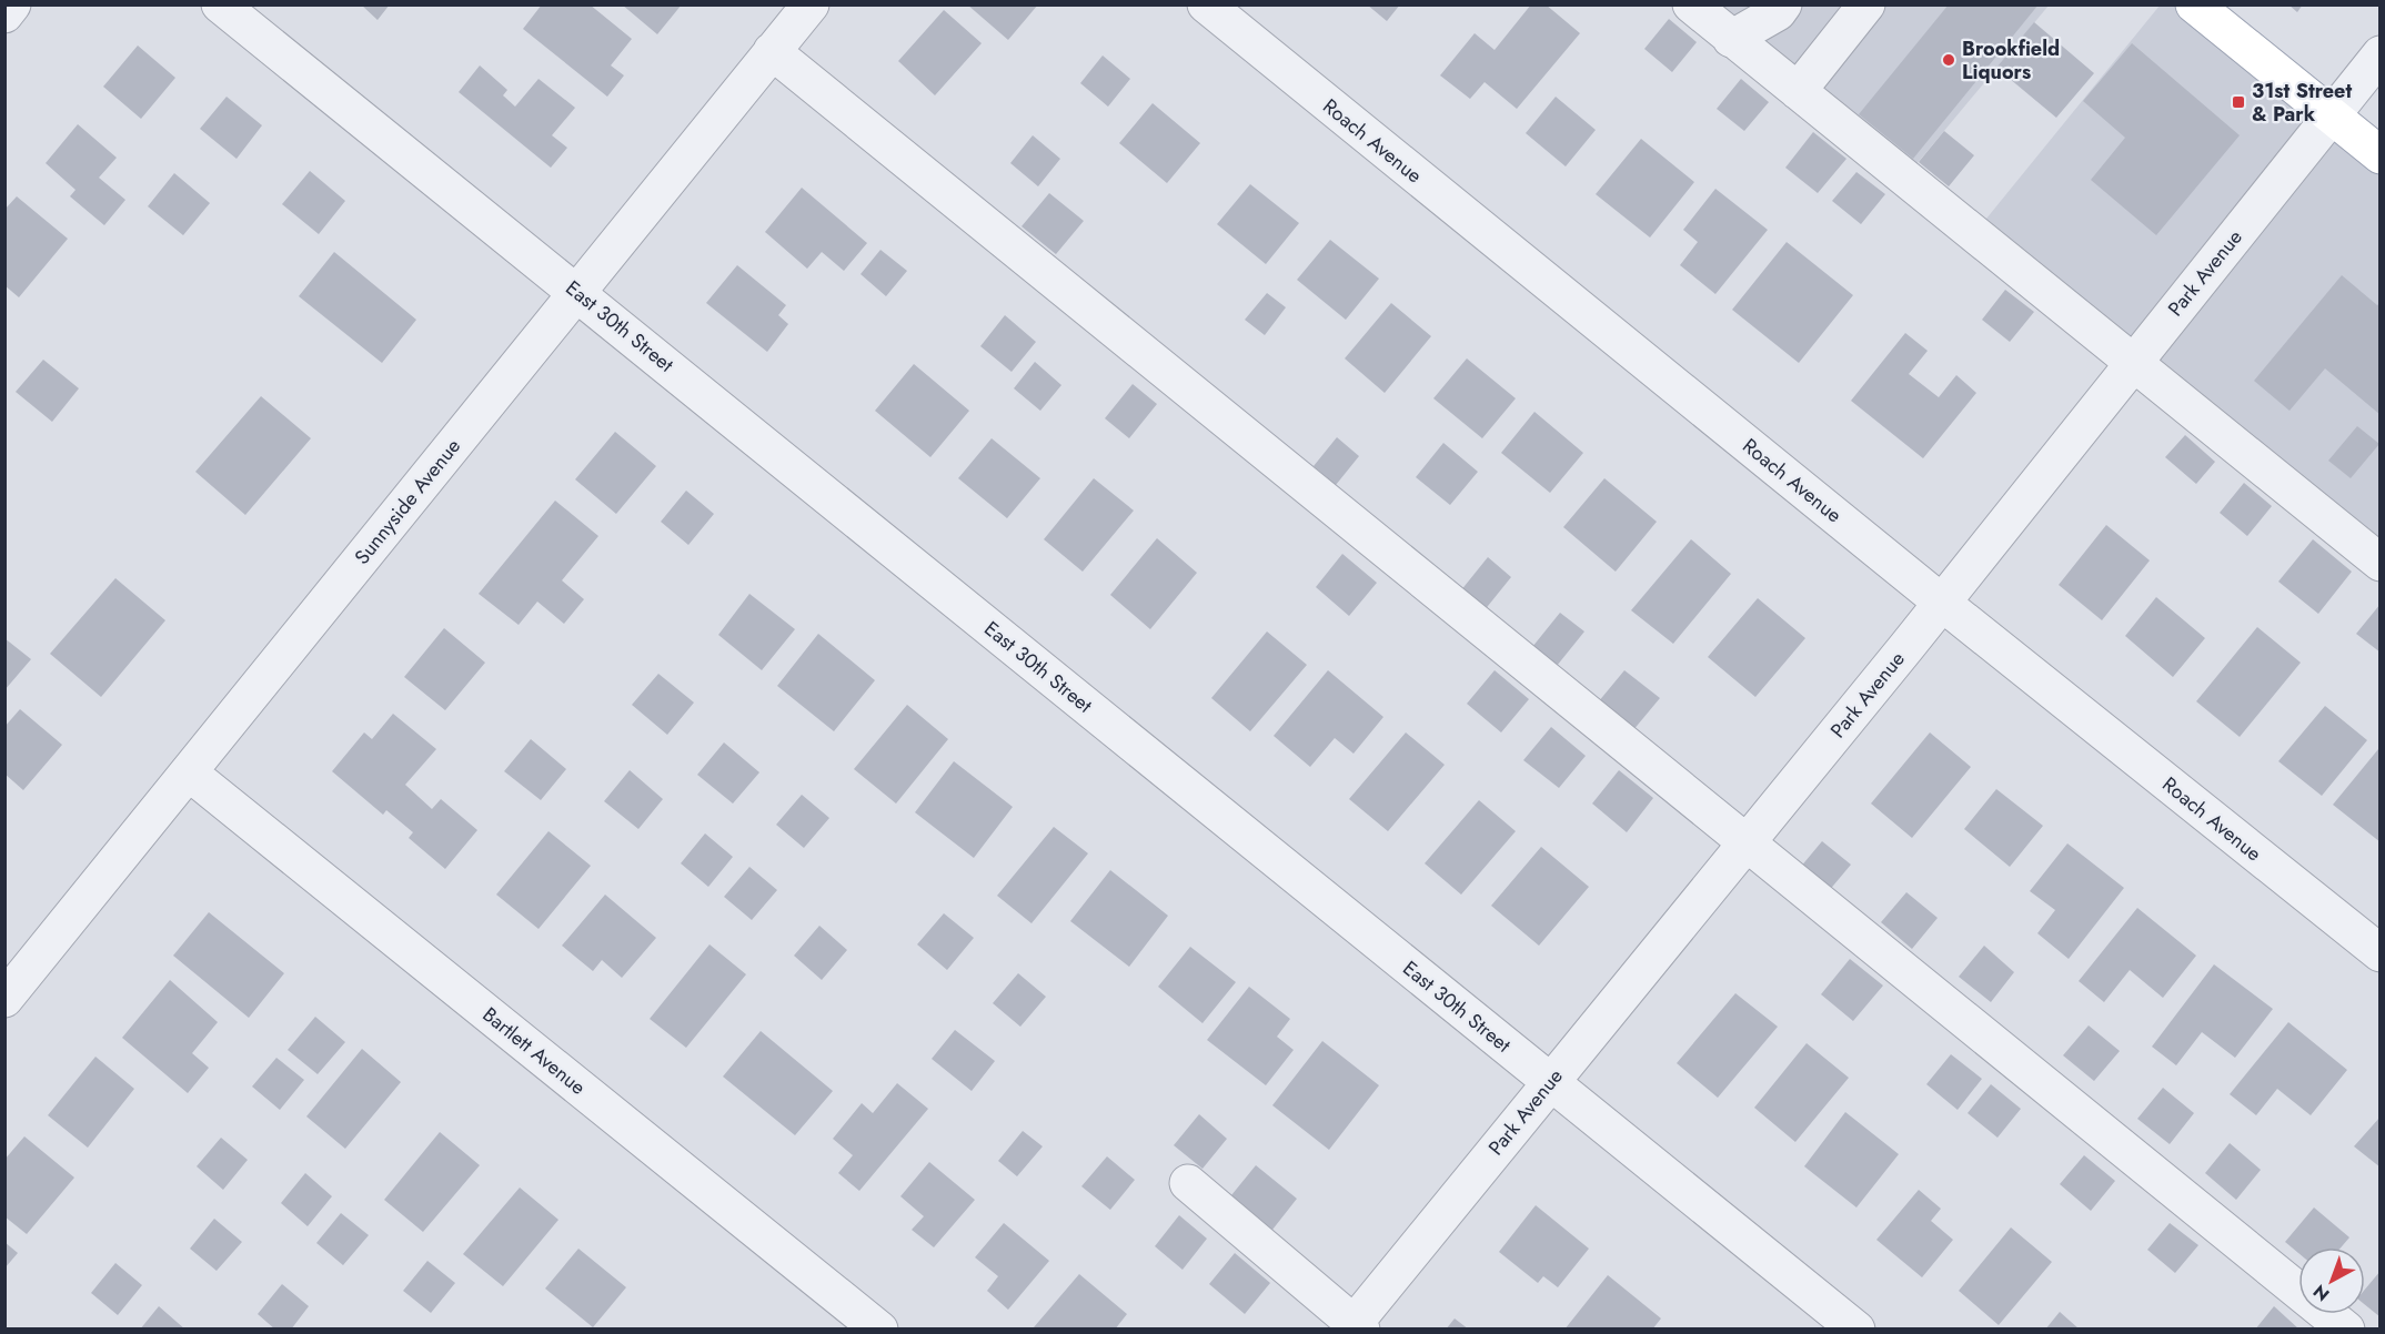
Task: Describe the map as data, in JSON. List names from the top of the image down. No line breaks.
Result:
{"streets":{"street":["Roach Avenue","Park Avenue","East 30th Street","Sunnyside Avenue","Bartlett Avenue"]},"crossings":[["Roach Avenue","Park Avenue"],["Park Avenue","East 30th Street"],["East 30th Street","Sunnyside Avenue"],["Sunnyside Avenue","Bartlett Avenue"]],"places":{"other":["Brookfield Liquors"],"transit":["31st Street & Park"]},"north":"bottom left"}
